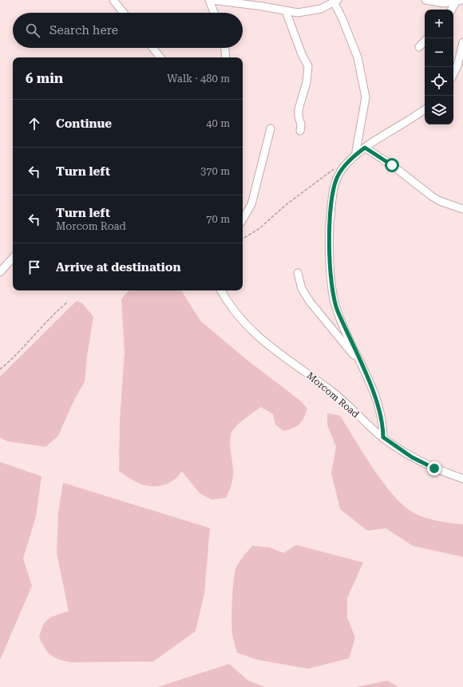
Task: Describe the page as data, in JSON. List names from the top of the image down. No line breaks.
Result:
{"streets":{"street":["Morcom Road"]},"page":{"map_buttons":["+","−"],"search":"Search here","heading":["6 min","Walk · 480 m"],"list":[["Continue","40 m"],["Turn left","370 m"],["Turn left","Morcom Road","70 m"],"Arrive at destination"]}}
